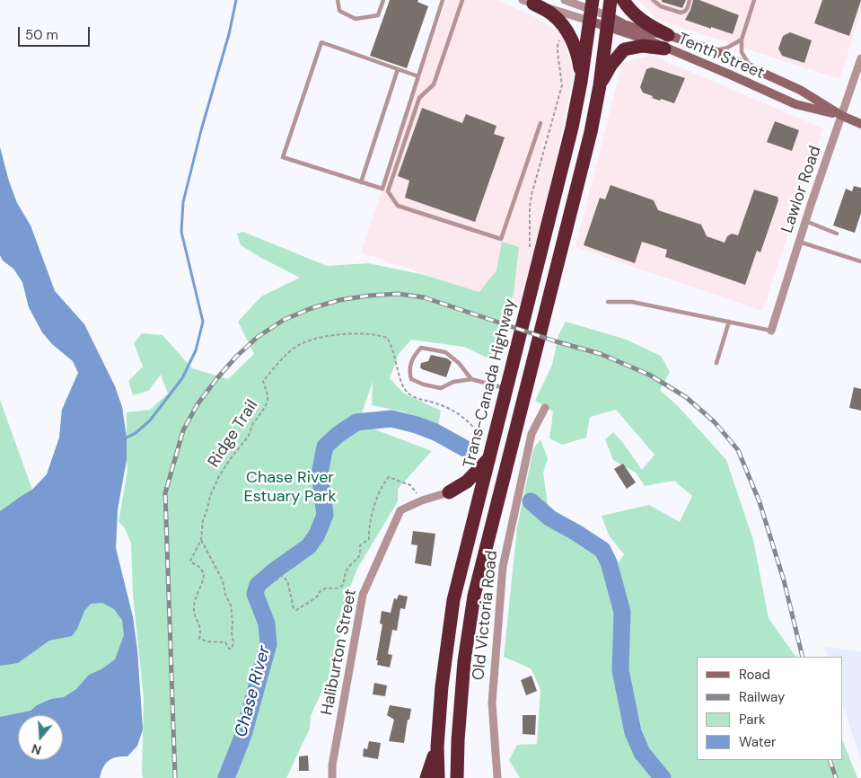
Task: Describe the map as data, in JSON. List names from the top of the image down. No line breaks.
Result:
{"streets":{"highway":["Trans-Canada Highway"],"street":["Tenth Street","Lawlor Road","Old Victoria Road","Haliburton Street"],"path":["Ridge Trail"]},"crossings":[["Tenth Street","Lawlor Road"],["Tenth Street","Trans-Canada Highway"]],"water":["Chase River"],"parks":["Chase River Estuary Park"],"legend":["Road","Railway","Park","Water"],"scale_bar":"50 m","north":"bottom"}
